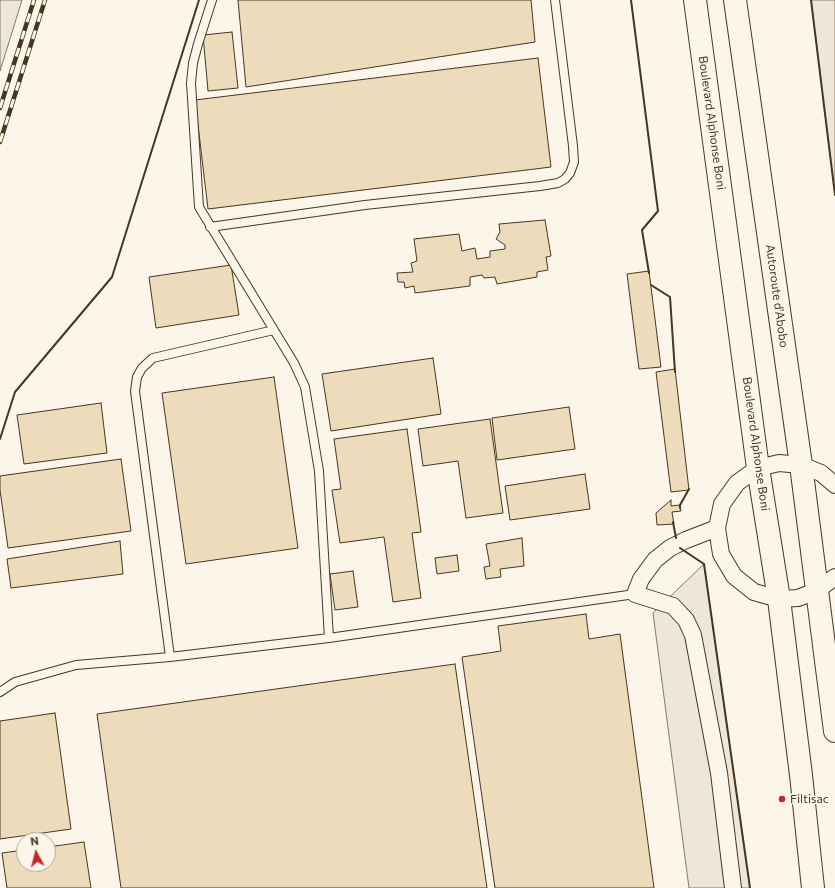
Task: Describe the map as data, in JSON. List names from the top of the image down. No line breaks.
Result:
{"streets":{"main road":["Boulevard Alphonse Boni","Autoroute d'Abobo"]},"places":["Filtisac"],"north":"top"}
